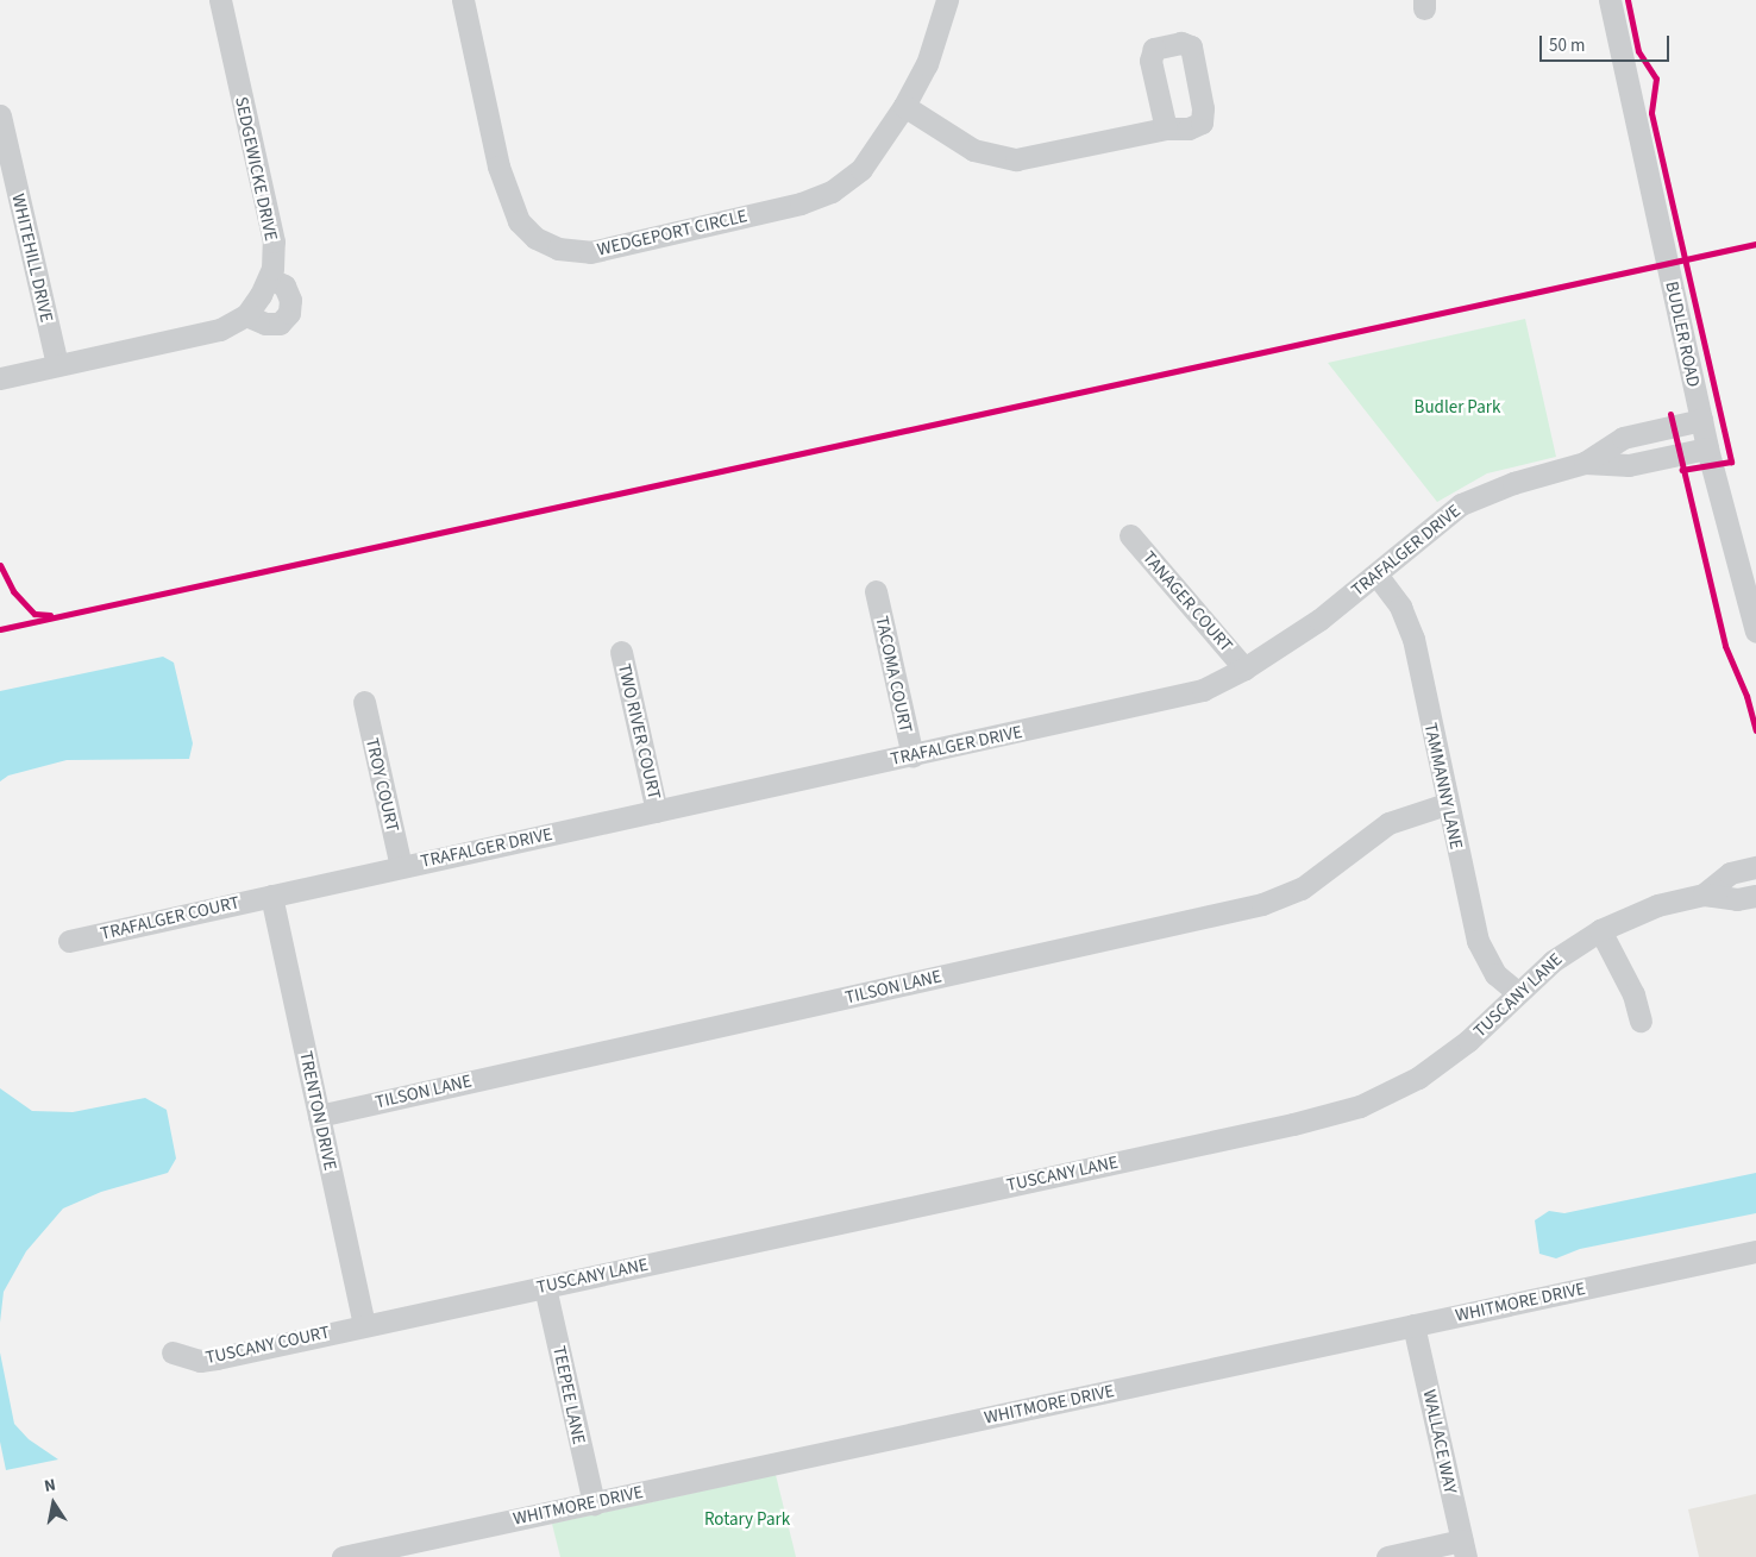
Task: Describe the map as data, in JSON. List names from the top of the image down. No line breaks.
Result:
{"streets":{"street":["SEDGEWICKE DRIVE","WEDGEPORT CIRCLE","WHITEHILL DRIVE","BUDLER ROAD","TRAFALGER DRIVE","TANAGER COURT","TACOMA COURT","TWO RIVER COURT","TROY COURT","TAMMANNY LANE","TRAFALGER COURT","TILSON LANE","TUSCANY LANE","TRENTON DRIVE","WHITMORE DRIVE","TUSCANY COURT","TEEPEE LANE","WALLACE WAY"]},"crossings":[["SEDGEWICKE DRIVE","WHITEHILL DRIVE"],["BUDLER ROAD","TRAFALGER DRIVE"],["TRAFALGER DRIVE","TANAGER COURT"],["TRAFALGER DRIVE","TACOMA COURT"],["TRAFALGER DRIVE","TWO RIVER COURT"],["TRAFALGER DRIVE","TROY COURT"],["TRAFALGER DRIVE","TAMMANNY LANE"],["TRAFALGER DRIVE","TRAFALGER COURT"],["TRAFALGER DRIVE","TRENTON DRIVE"],["TAMMANNY LANE","TILSON LANE"],["TAMMANNY LANE","TUSCANY LANE"],["TRAFALGER COURT","TRENTON DRIVE"],["TILSON LANE","TRENTON DRIVE"],["TUSCANY LANE","TRENTON DRIVE"],["TUSCANY LANE","TUSCANY COURT"],["TUSCANY LANE","TEEPEE LANE"],["TRENTON DRIVE","TUSCANY COURT"],["WHITMORE DRIVE","TEEPEE LANE"],["WHITMORE DRIVE","WALLACE WAY"]],"parks":["Budler Park","Rotary Park"],"scale_bar":"50 m","north":"top"}
